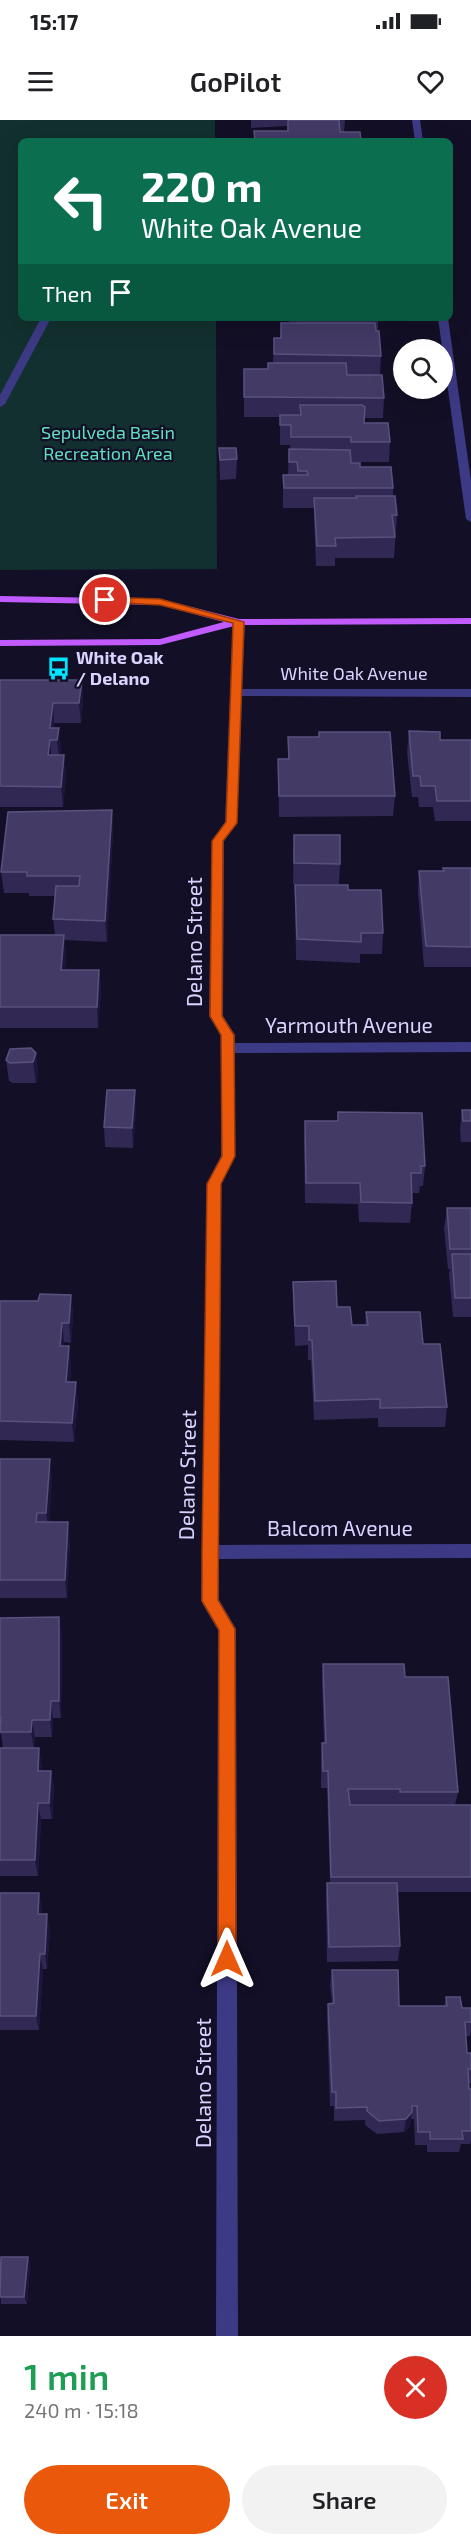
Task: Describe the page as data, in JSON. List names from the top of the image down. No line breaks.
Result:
{"streets":{"street":["White Oak Avenue","Delano Street","Yarmouth Avenue","Balcom Avenue"]},"crossings":[["White Oak Avenue","Delano Street"],["Delano Street","Yarmouth Avenue"],["Delano Street","Balcom Avenue"]],"parks":["Sepulveda Basin Recreation Area"],"places":{"bus stop":["White Oak / Delano"]},"page":{"status":"15:17","header":"GoPilot","turn":["220 m","White Oak Avenue"],"then":"Then","heading":["1 min","240 m · 15:18"],"buttons":["Exit","Share"]}}
